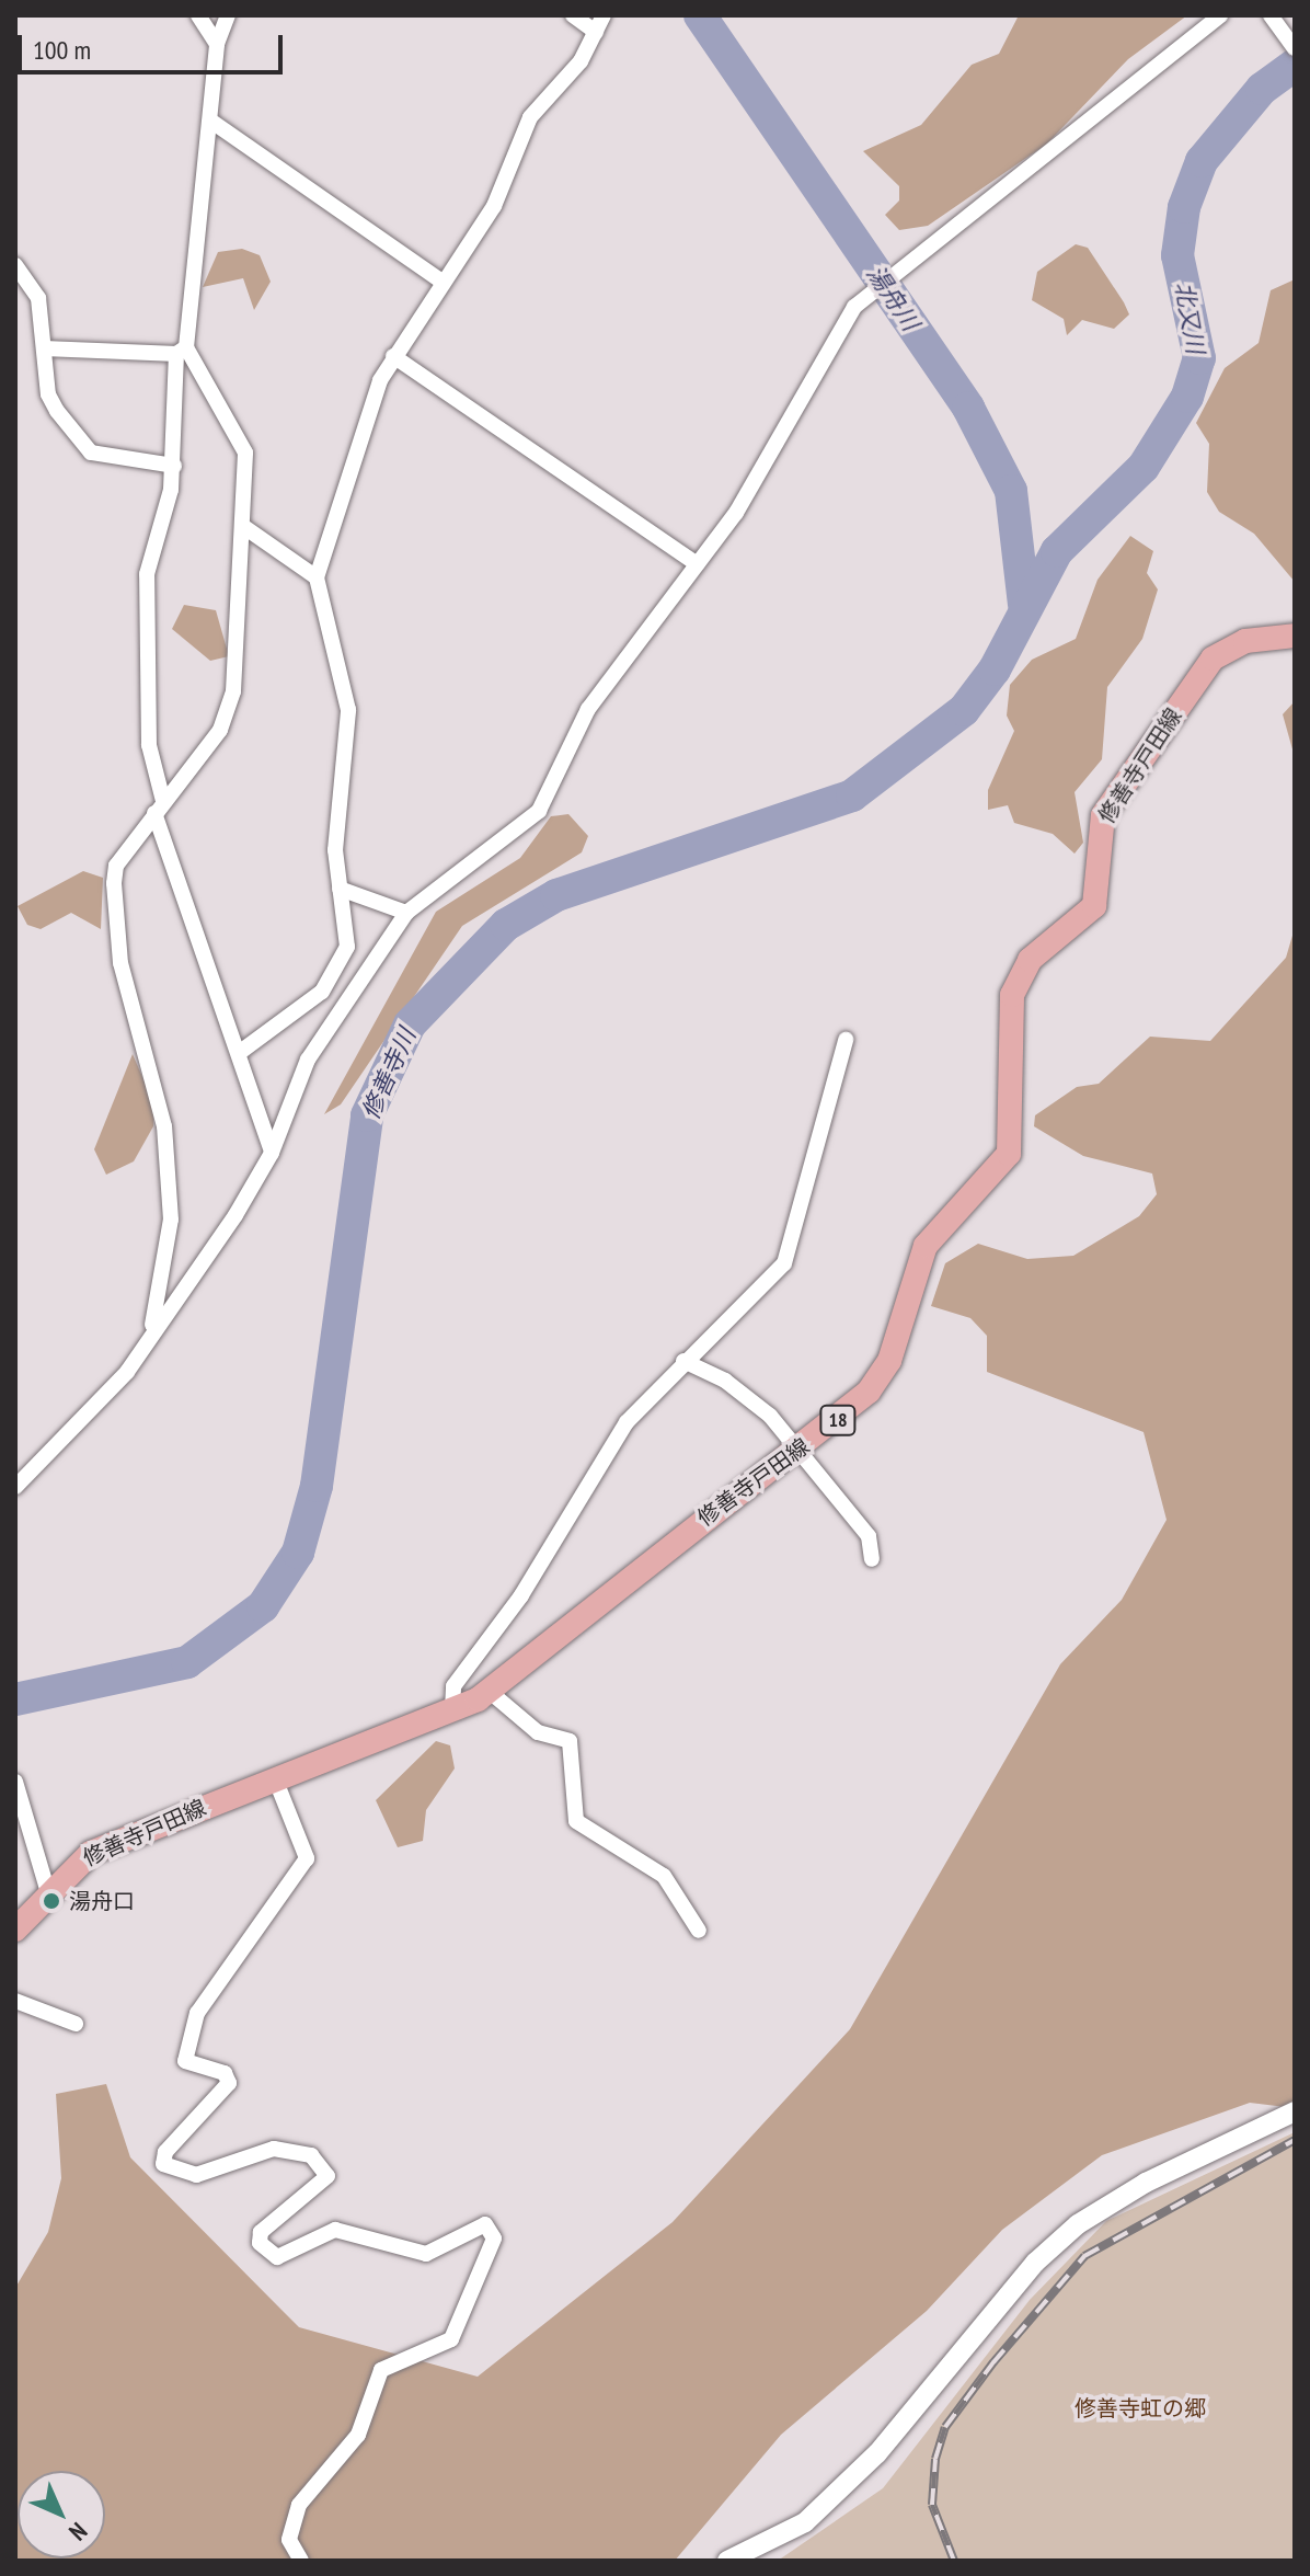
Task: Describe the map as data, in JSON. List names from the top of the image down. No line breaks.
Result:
{"streets":{"main road":["修善寺戸田線","18"]},"water":["湯舟川","北又川","修善寺川"],"parks":["修善寺虹の郷"],"places":["湯舟口"],"scale_bar":"100 m","north":"bottom right"}
